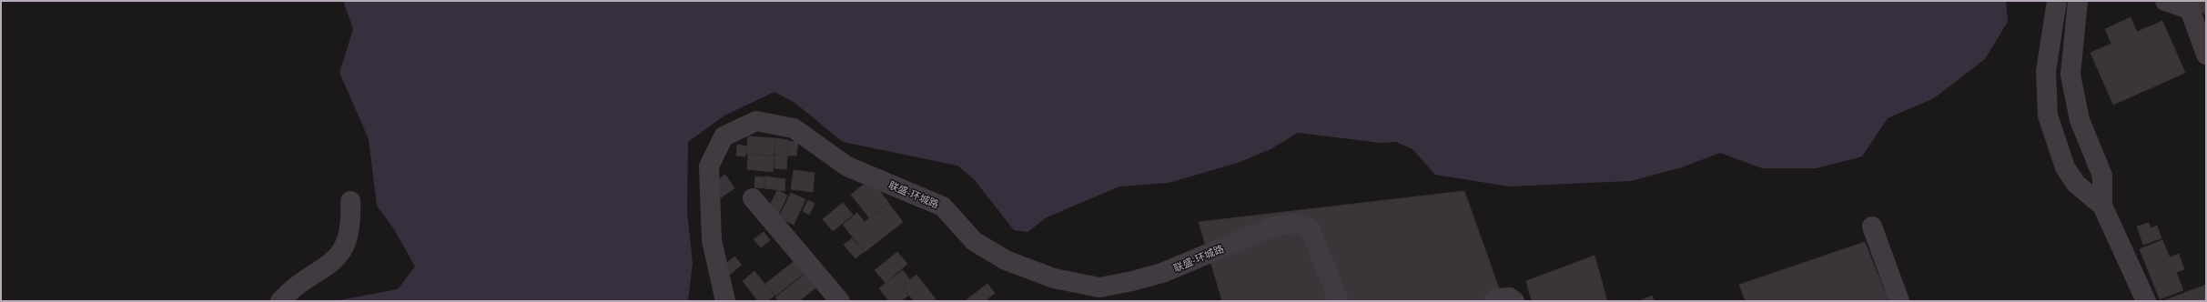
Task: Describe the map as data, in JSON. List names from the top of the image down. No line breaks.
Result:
{"streets":{"street":["联盛-环城路"]}}
